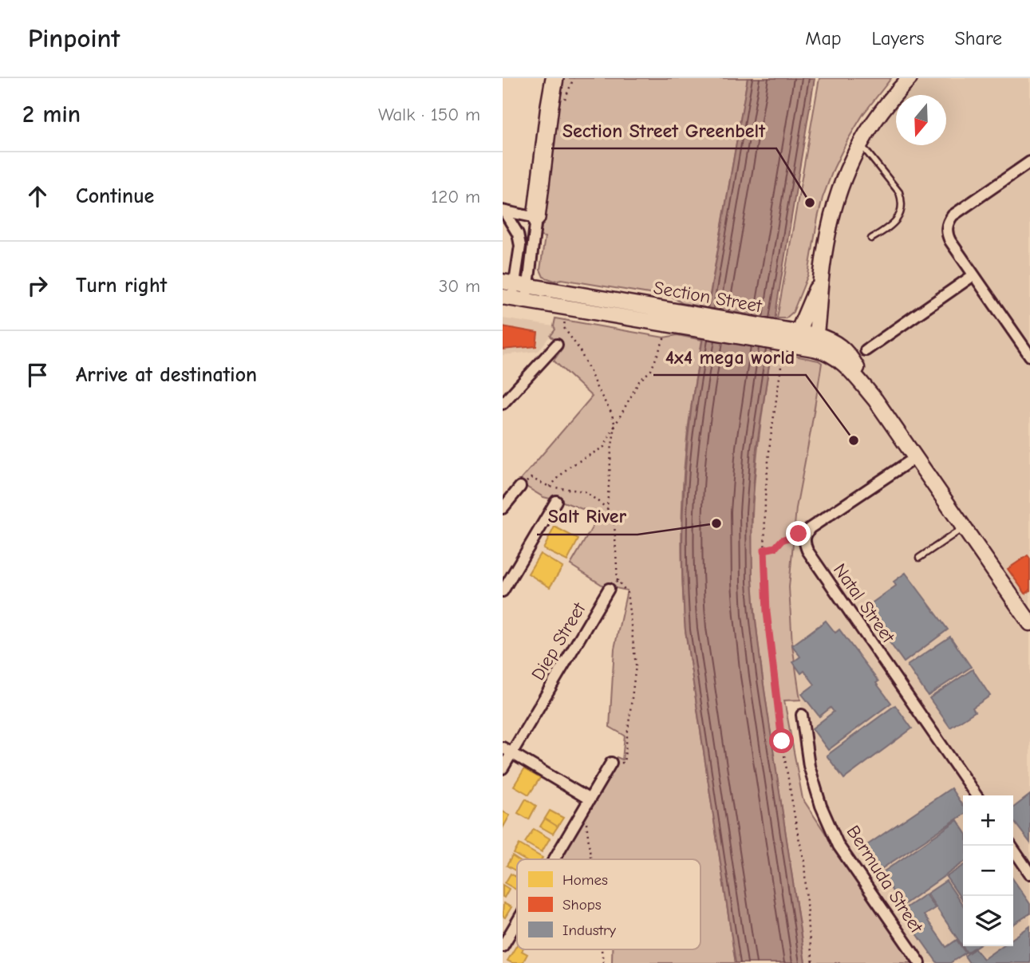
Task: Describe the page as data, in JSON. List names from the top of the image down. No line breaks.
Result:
{"streets":{"street":["Section Street","Natal Street","Diep Street","Bermuda Street"]},"crossings":[["Section Street","Natal Street"]],"places":["Section Street Greenbelt","4x4 mega world","Salt River"],"legend":["Homes","Shops","Industry"],"north":"bottom","page":{"header":"Pinpoint","nav":["Map","Layers","Share"],"heading":["2 min","Walk · 150 m"],"list":[["Continue","120 m"],["Turn right","30 m"],"Arrive at destination"],"map_buttons":["+","−"]}}
